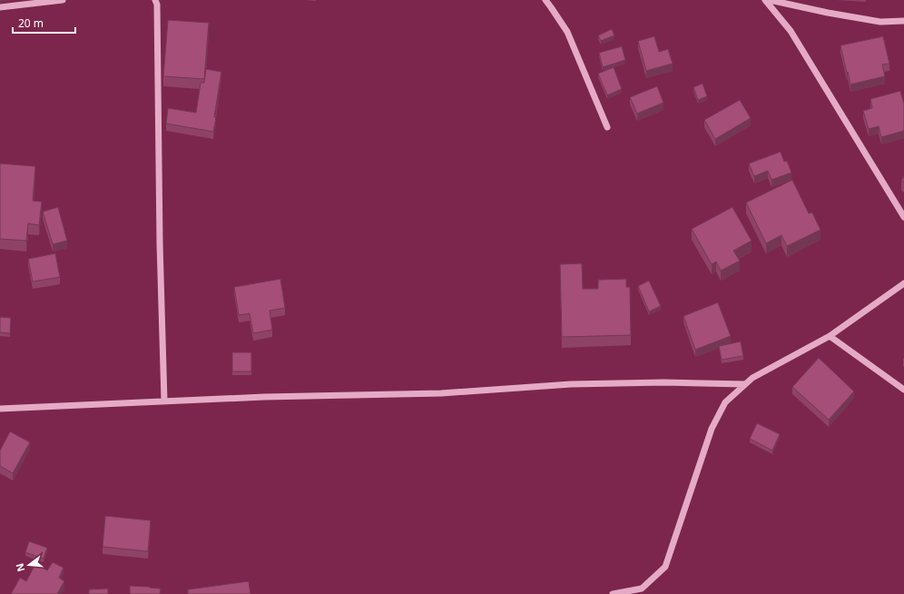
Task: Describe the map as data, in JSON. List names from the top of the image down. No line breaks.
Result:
{"scale_bar":"20 m","north":"left"}
